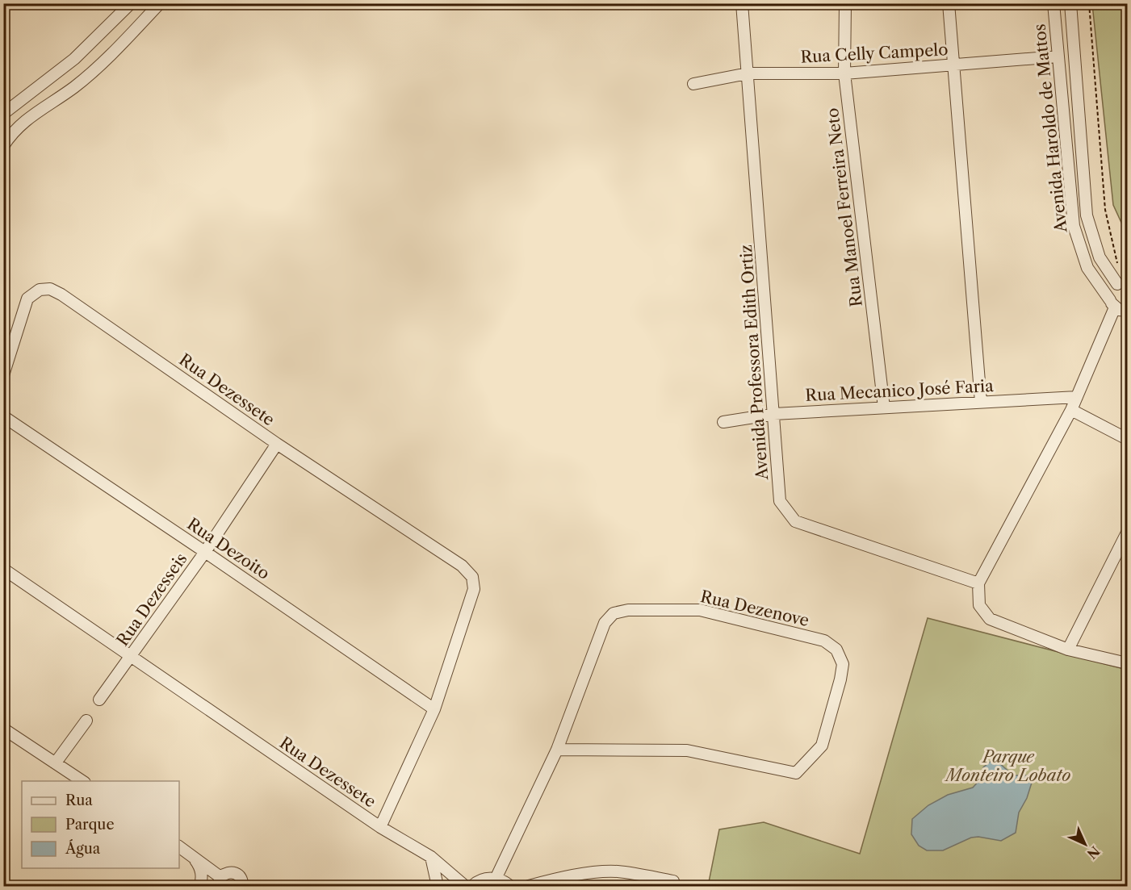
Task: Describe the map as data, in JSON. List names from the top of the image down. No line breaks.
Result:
{"streets":{"street":["Rua Celly Campelo","Avenida Haroldo de Mattos","Rua Manoel Ferreira Neto","Avenida Professora Edith Ortiz","Rua Dezessete","Rua Mecanico José Faria","Rua Dezoito","Rua Dezesseis","Rua Dezenove"]},"crossings":[["Rua Celly Campelo","Avenida Haroldo de Mattos"],["Rua Celly Campelo","Rua Manoel Ferreira Neto"],["Rua Celly Campelo","Avenida Professora Edith Ortiz"],["Rua Manoel Ferreira Neto","Rua Mecanico José Faria"],["Avenida Professora Edith Ortiz","Rua Mecanico José Faria"],["Rua Dezessete","Rua Dezoito"],["Rua Dezessete","Rua Dezesseis"],["Rua Dezoito","Rua Dezesseis"]],"parks":["Parque Monteiro Lobato"],"legend":["Rua","Parque","Água"],"north":"bottom right"}
